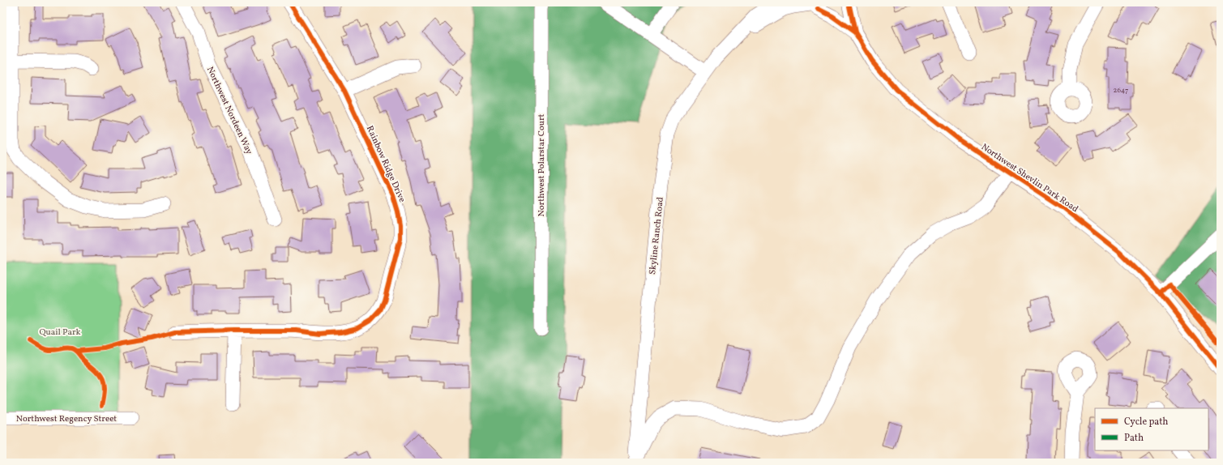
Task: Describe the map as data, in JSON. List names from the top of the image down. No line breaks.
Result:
{"streets":{"street":["Northwest Nordeen Way","Rainbow Ridge Drive","Northwest Polarstar Court","Northwest Shevlin Park Road","Skyline Ranch Road","Northwest Regency Street"]},"crossings":[["Northwest Shevlin Park Road","Skyline Ranch Road"]],"parks":["Quail Park"],"house_numbers":["2647"],"legend":["Cycle path","Path"]}
